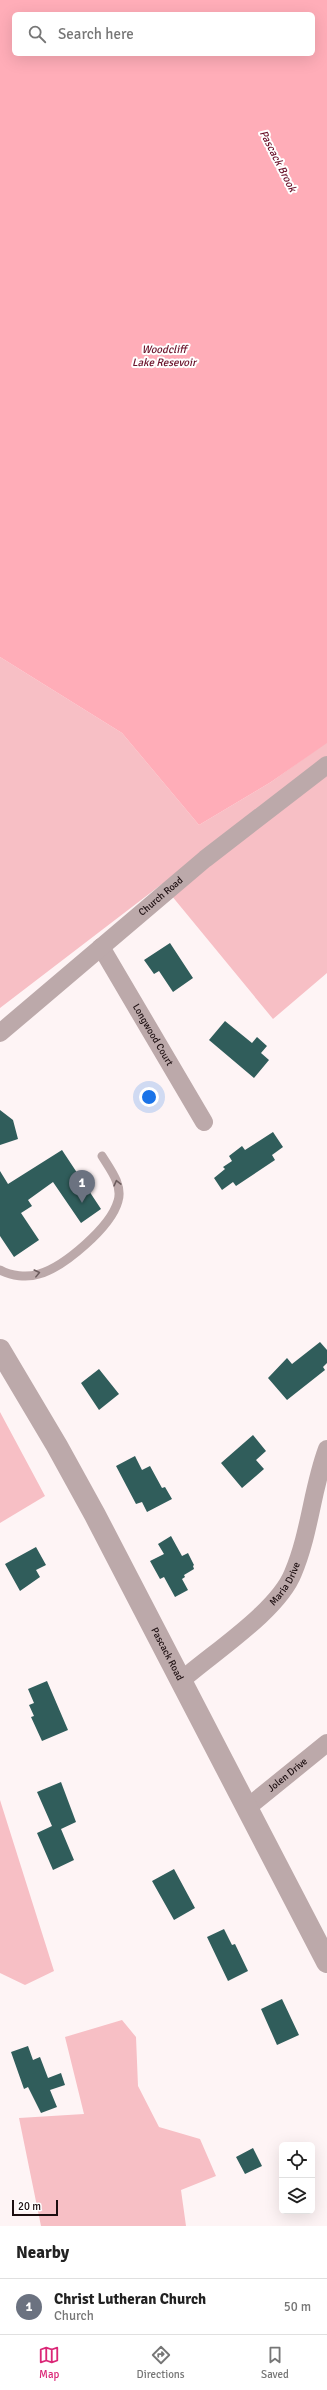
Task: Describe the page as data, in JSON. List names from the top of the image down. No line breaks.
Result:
{"streets":{"street":["Church Road","Longwood Court","Maria Drive","Pascack Road","Jolen Drive"]},"crossings":[["Church Road","Longwood Court"],["Maria Drive","Pascack Road"],["Pascack Road","Jolen Drive"]],"water":["Pascack Brook","Woodcliff Lake Resevoir"],"scale_bar":"20 m","page":{"search":"Search here","pins":"1","scale":"20 m","heading":"Nearby","list":[{"mark":"1","name":"Christ Lutheran Church","note":"Church","value":"50 m"}],"nav":["Map","Directions","Saved"]}}
